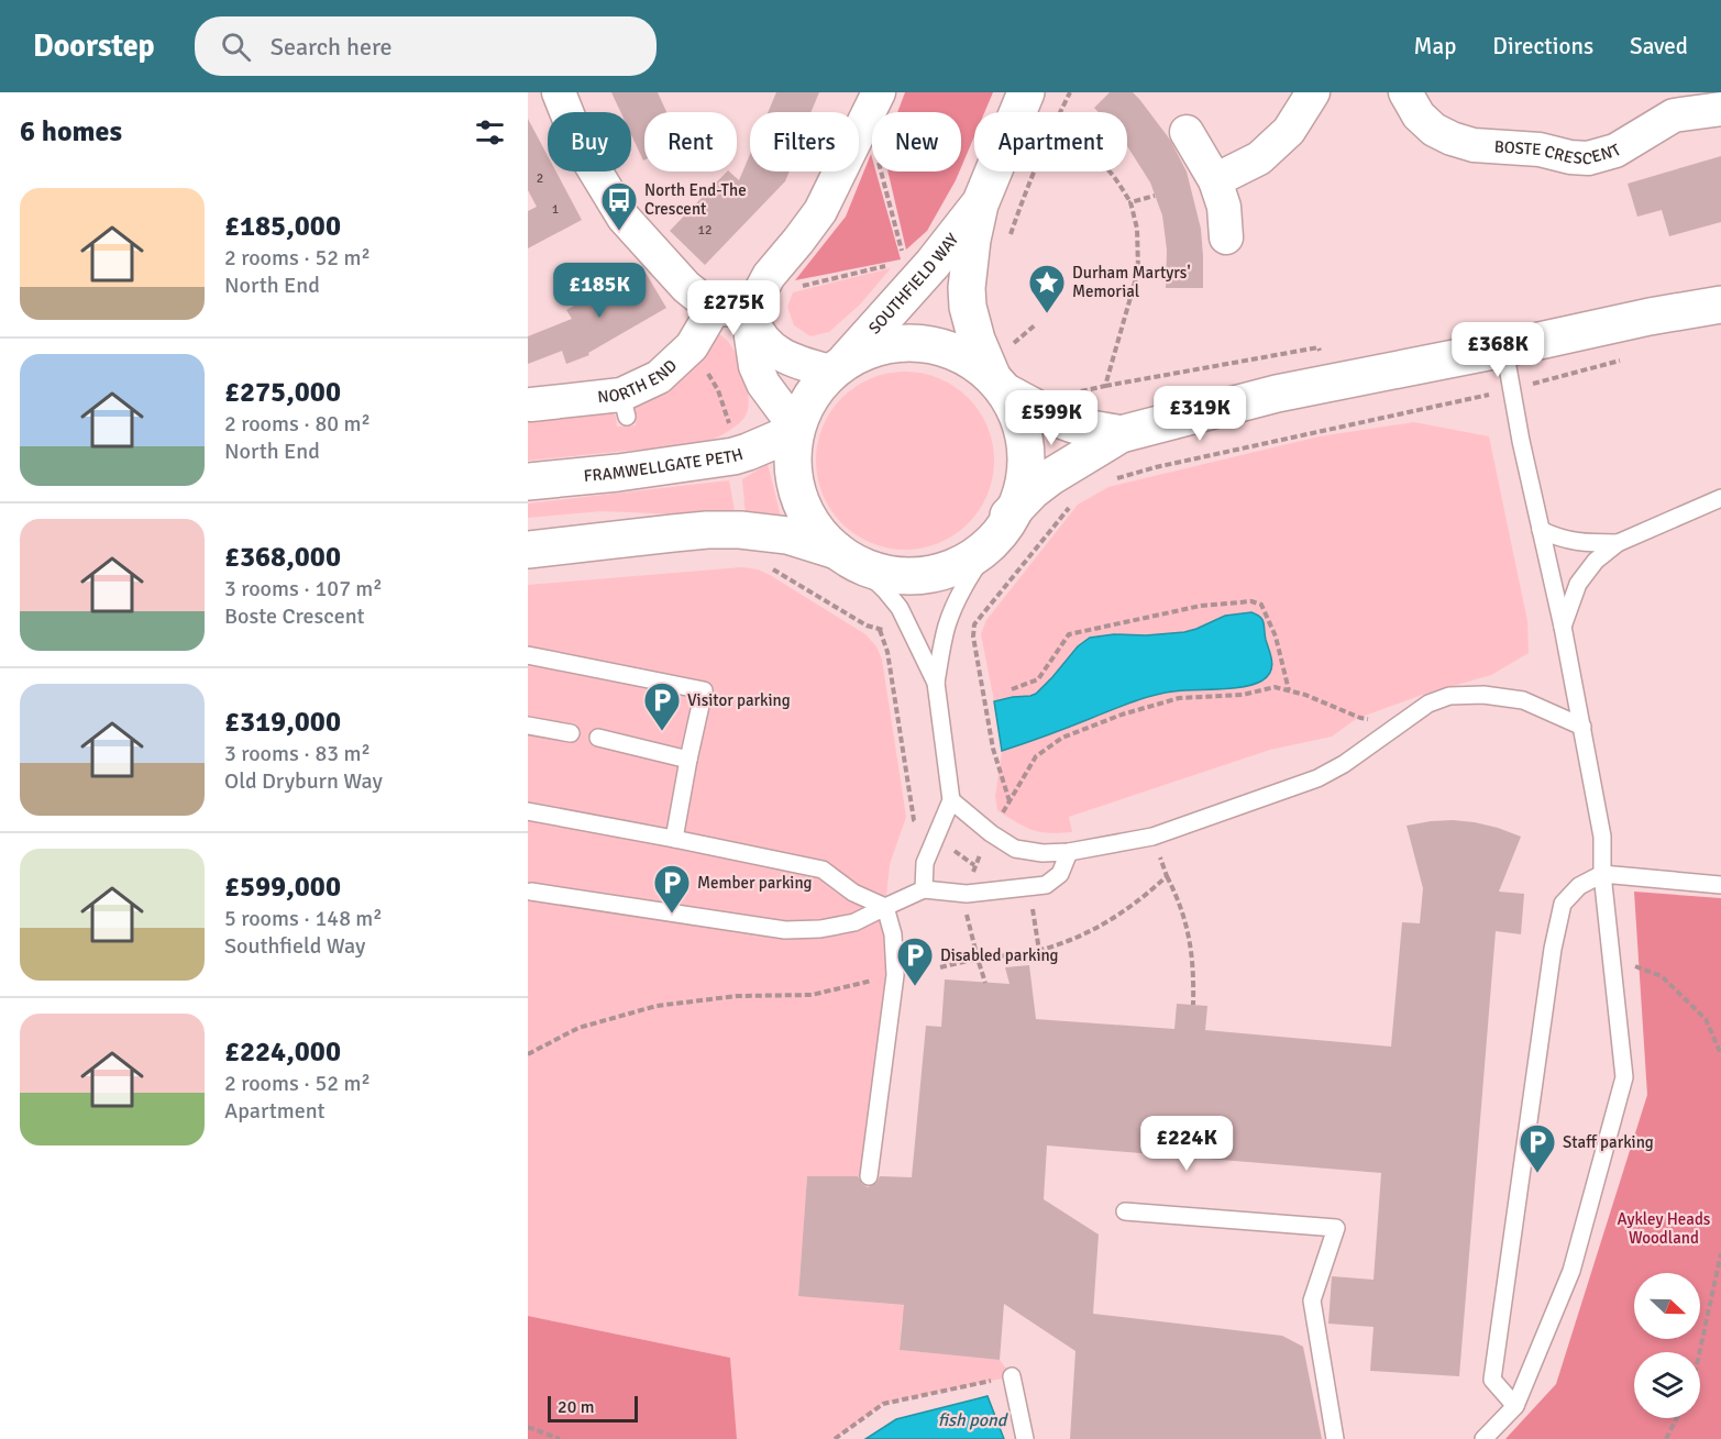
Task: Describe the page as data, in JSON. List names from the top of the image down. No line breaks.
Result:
{"streets":{"main road":["SOUTHFIELD WAY","FRAMWELLGATE PETH"],"street":["BOSTE CRESCENT","NORTH END"]},"crossings":[["SOUTHFIELD WAY","FRAMWELLGATE PETH"]],"water":["fish pond"],"parks":["Aykley Heads Woodland"],"places":{"bus stop":["North End-The Crescent"],"place":["Durham Martyrs' Memorial"],"parking":["Visitor parking","Member parking","Disabled parking","Staff parking"]},"house_numbers":["2","1","12"],"scale_bar":"20 m","north":"right","page":{"header":"Doorstep","search":"Search here","nav":["Map","Directions","Saved"],"heading":"6 homes","chip":["Buy","Rent","Filters","New","Apartment"],"list":[{"name":"£185,000","note":"2 rooms · 52 m² · North End"},{"name":"£275,000","note":"2 rooms · 80 m² · North End"},{"name":"£368,000","note":"3 rooms · 107 m² · Boste Crescent"},{"name":"£319,000","note":"3 rooms · 83 m² · Old Dryburn Way"},{"name":"£599,000","note":"5 rooms · 148 m² · Southfield Way"},{"name":"£224,000","note":"2 rooms · 52 m² · Apartment"}],"price":["£185K","£275K","£368K","£319K","£599K","£224K"],"scale":"20 m"}}
